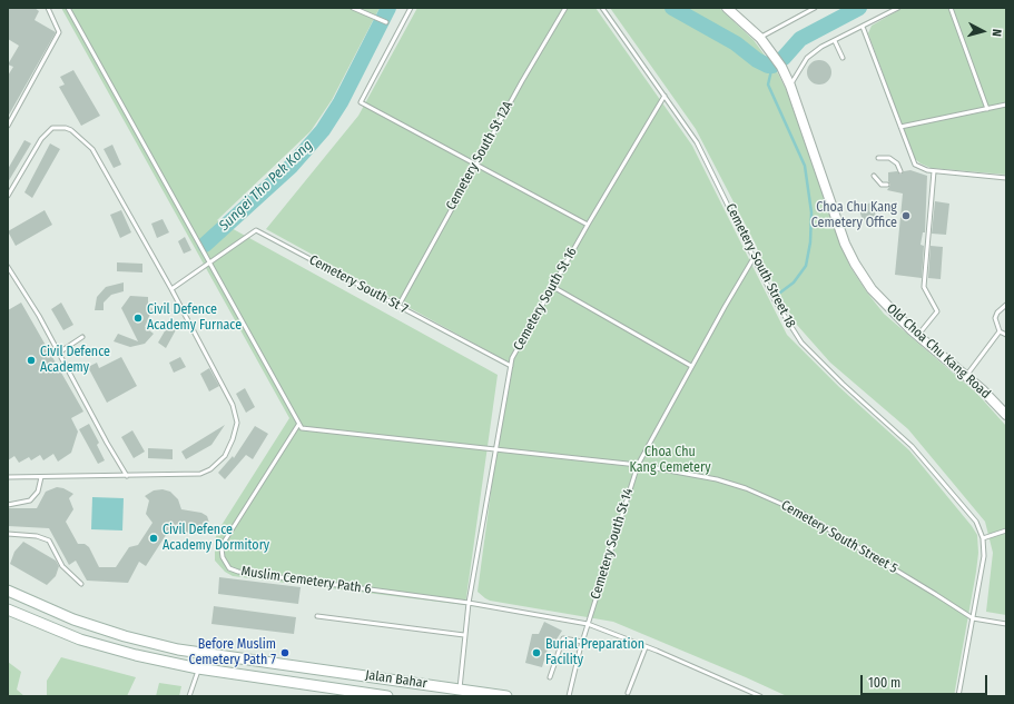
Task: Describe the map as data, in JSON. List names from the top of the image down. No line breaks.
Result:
{"streets":{"main road":["Jalan Bahar"],"street":["Old Choa Chu Kang Road"],"lane":["Cemetery South St 12A","Cemetery South Street 18","Cemetery South St 7","Cemetery South St 16","Cemetery South Street 5","Cemetery South St 14","Muslim Cemetery Path 6"]},"crossings":[["Cemetery South St 12A","Cemetery South St 7"],["Cemetery South Street 18","Cemetery South St 16"],["Cemetery South Street 18","Cemetery South Street 5"],["Cemetery South Street 18","Cemetery South St 14"],["Cemetery South St 7","Cemetery South St 16"],["Cemetery South St 16","Cemetery South Street 5"],["Cemetery South St 16","Muslim Cemetery Path 6"],["Cemetery South St 16","Jalan Bahar"],["Cemetery South Street 5","Cemetery South St 14"],["Cemetery South Street 5","Muslim Cemetery Path 6"]],"water":["Sungei Tho Pek Kong"],"parks":["Choa Chu Kang Cemetery"],"places":["Choa Chu Kang Cemetery Office","Civil Defence Academy Furnace","Civil Defence Academy","Civil Defence Academy Dormitory","Before Muslim Cemetery Path 7","Burial Preparation Facility"],"scale_bar":"100 m","north":"right"}
